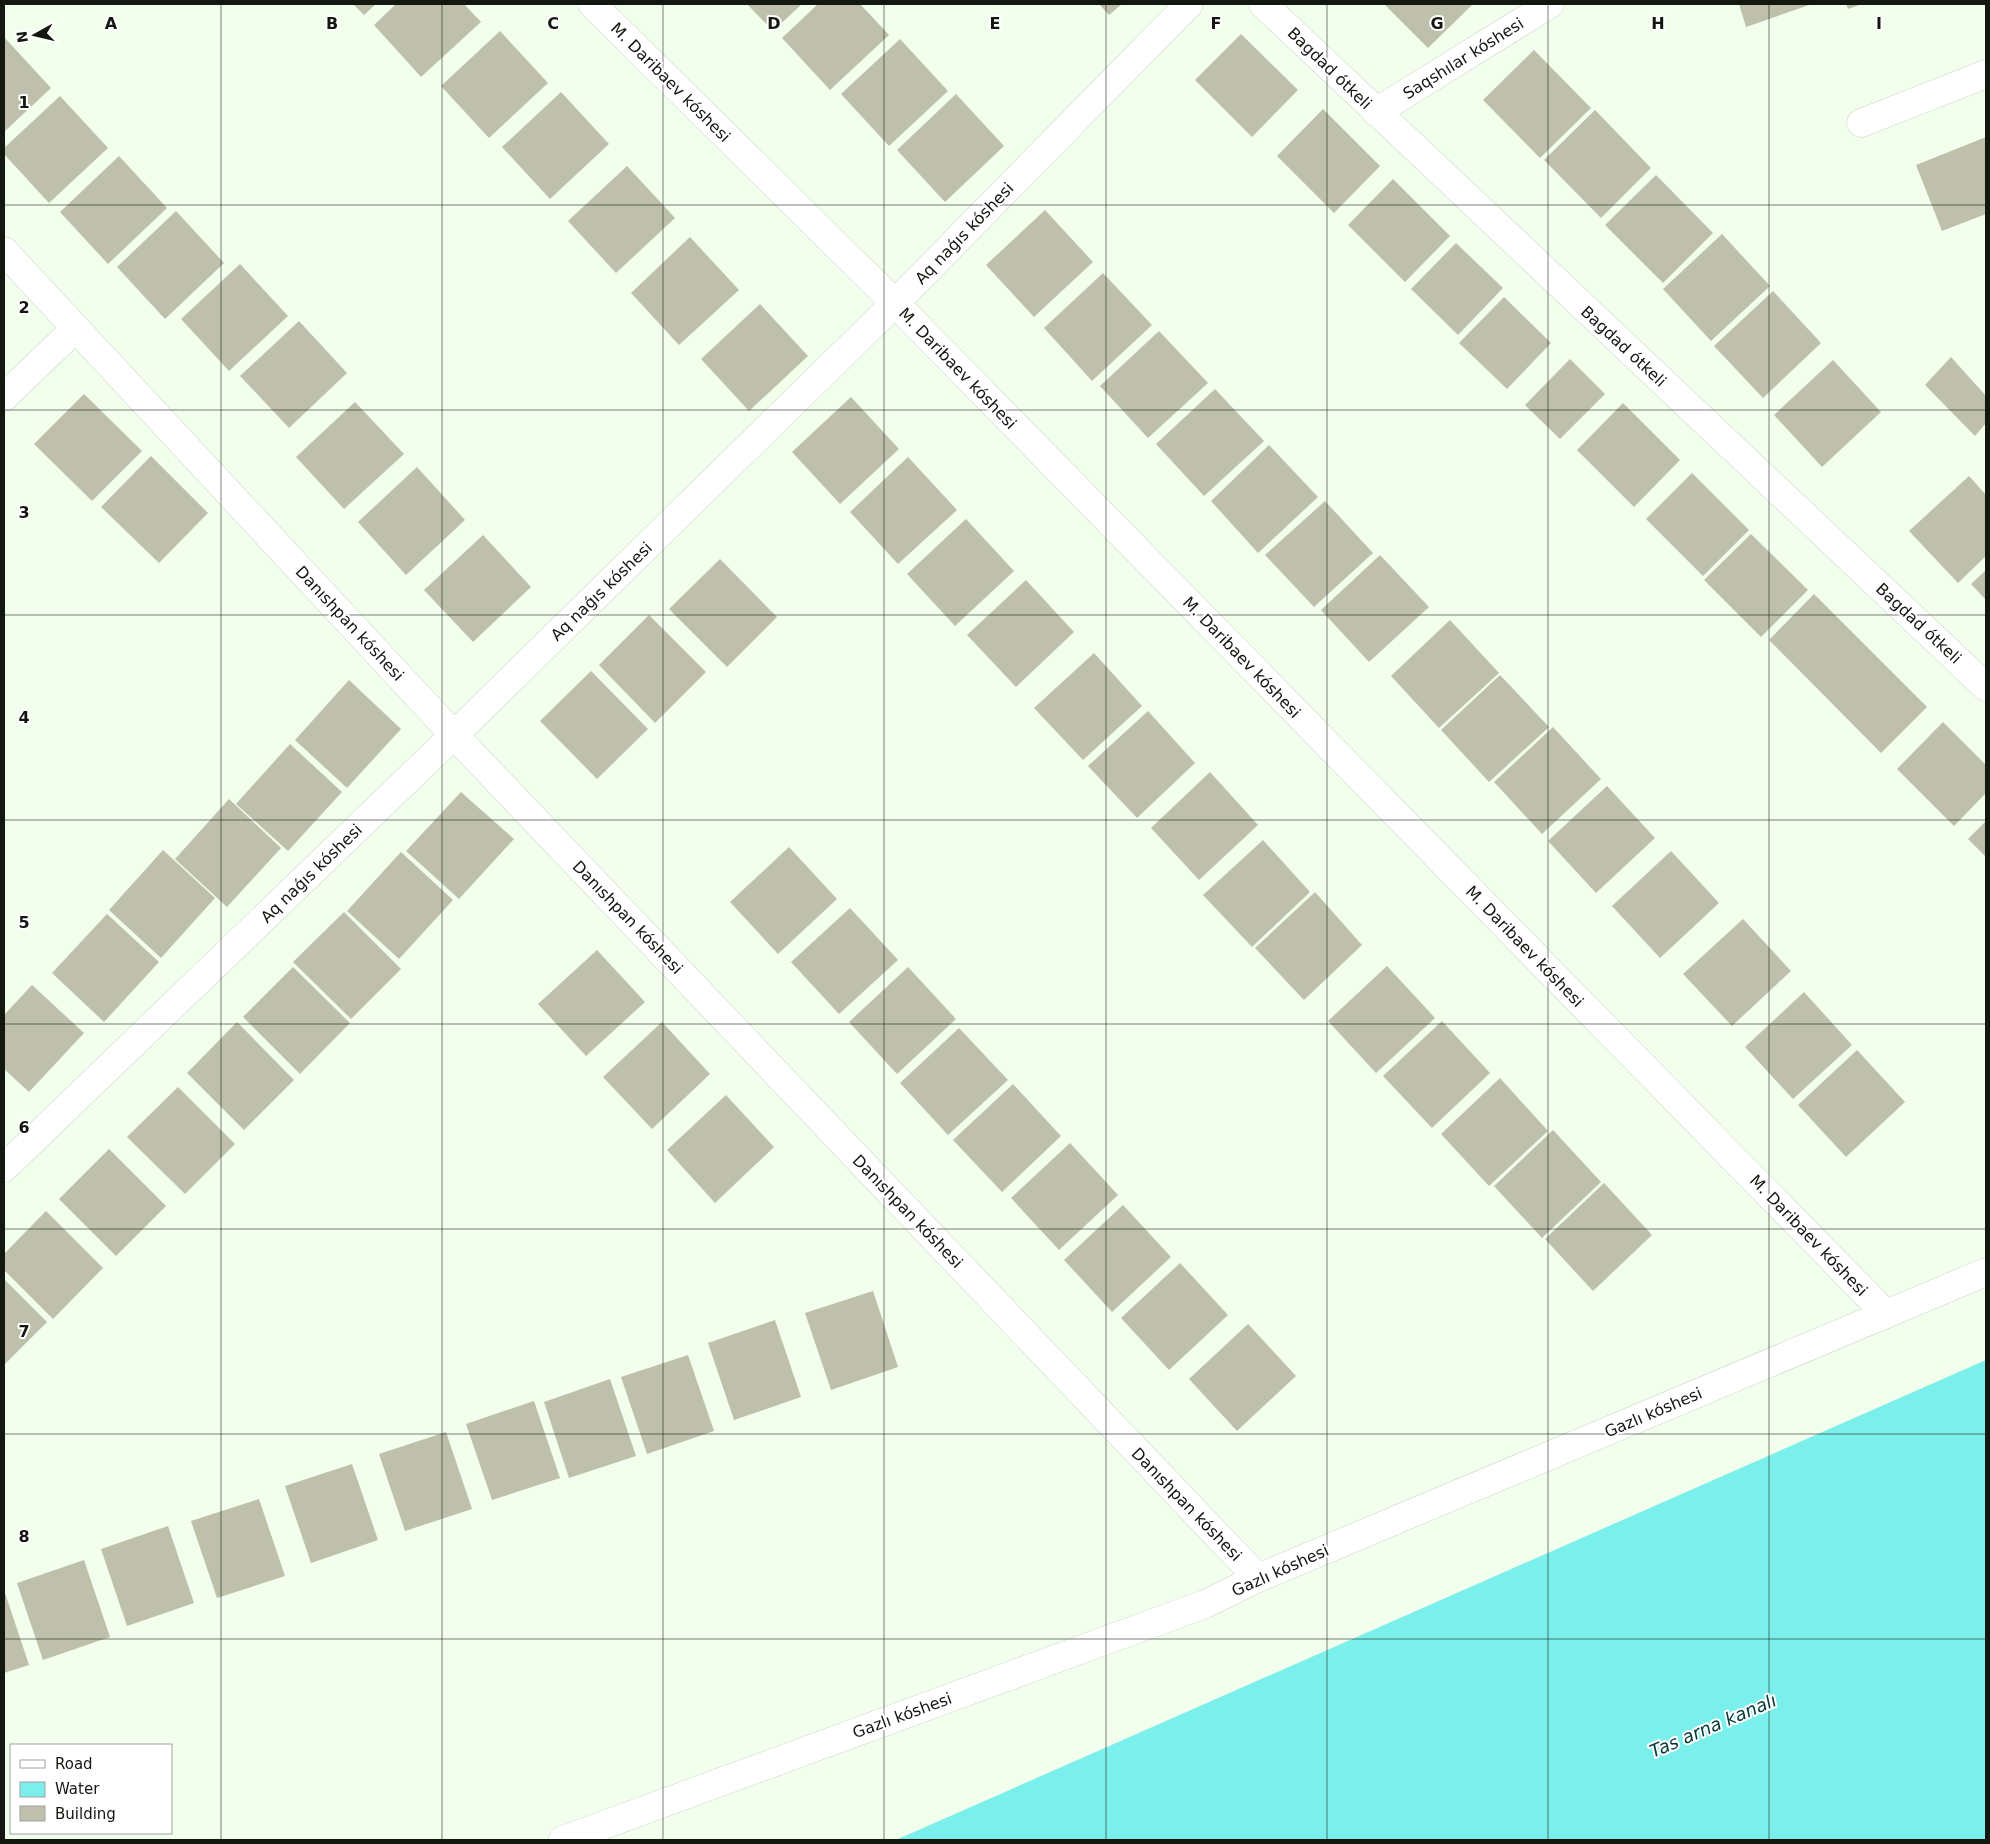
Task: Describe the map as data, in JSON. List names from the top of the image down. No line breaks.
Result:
{"streets":{"street":["Saqshılar kóshesi","Bagdad ótkeli","M. Daribaev kóshesi","Aq naǵıs kóshesi","Danıshpan kóshesi","Gazlı kóshesi"]},"crossings":[["Saqshılar kóshesi","Bagdad ótkeli"],["M. Daribaev kóshesi","Aq naǵıs kóshesi"],["M. Daribaev kóshesi","Gazlı kóshesi"],["Aq naǵıs kóshesi","Danıshpan kóshesi"],["Danıshpan kóshesi","Gazlı kóshesi"]],"water":["Tas arna kanalı"],"legend":["Road","Water","Building"],"north":"left","grid":{"columns":["A","B","C","D","E","F","G","H","I"],"rows":["1","2","3","4","5","6","7","8"]}}
